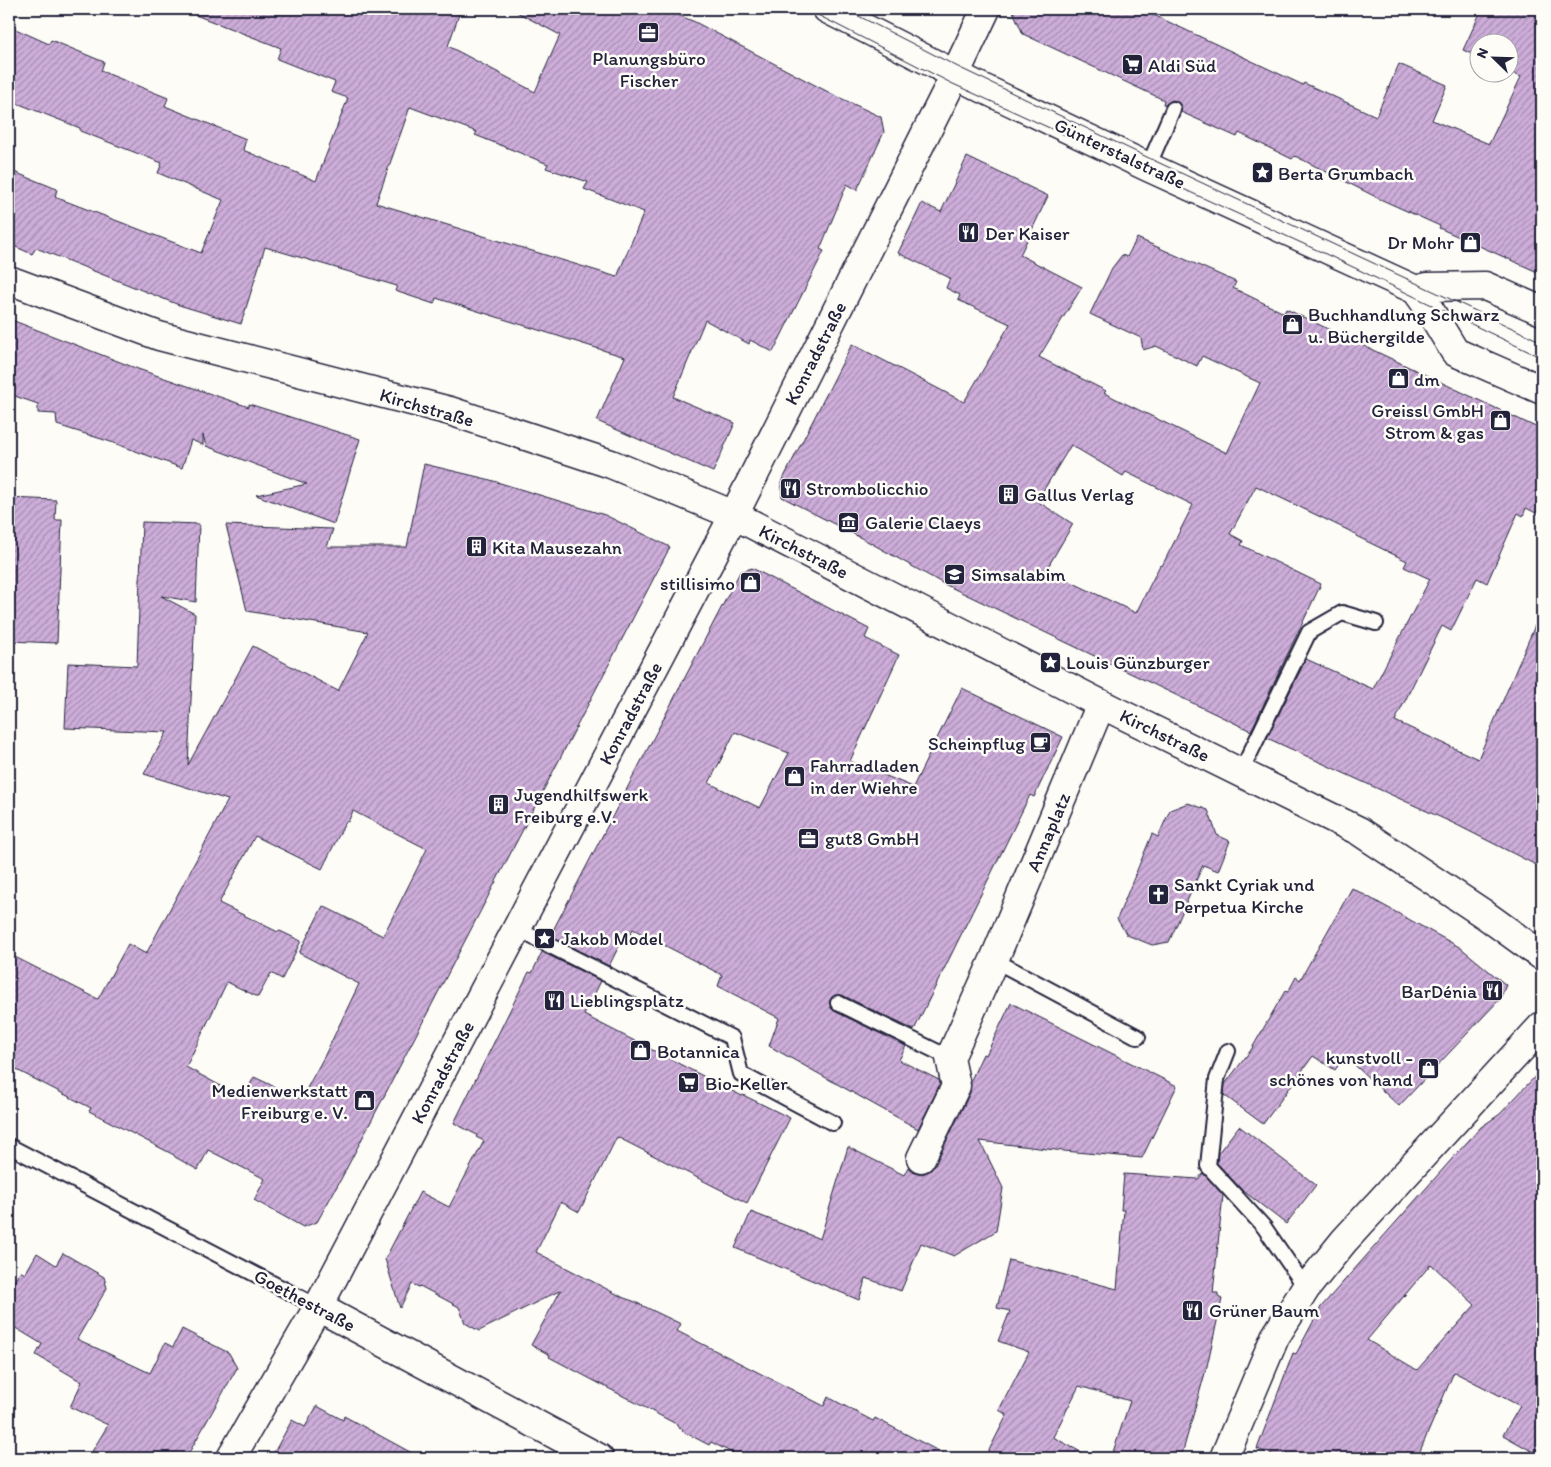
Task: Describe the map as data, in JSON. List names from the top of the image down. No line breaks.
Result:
{"streets":{"street":["Günterstalstraße","Konradstraße","Kirchstraße","Annaplatz","Goethestraße"]},"crossings":[["Günterstalstraße","Konradstraße"],["Konradstraße","Kirchstraße"],["Konradstraße","Goethestraße"],["Kirchstraße","Annaplatz"]],"places":{"office":["Planungsbüro Fischer","gut8 GmbH"],"supermarket":["Aldi Süd","Bio-Keller"],"place":["Berta Grumbach","Louis Günzburger","Jakob Model"],"restaurant":["Der Kaiser","Strombolicchio","BarDénia","Lieblingsplatz","Grüner Baum"],"shop":["Dr Mohr","Buchhandlung Schwarz u. Büchergilde","dm","Greissl GmbH Strom & gas","stillisimo","Fahrradladen in der Wiehre","Botannica","kunstvoll - schönes von hand","Medienwerkstatt Freiburg e. V."],"building":["Gallus Verlag","Kita Mausezahn","Jugendhilfswerk Freiburg e.V."],"museum":["Galerie Claeys"],"school or university":["Simsalabim"],"cafe":["Scheinpflug"],"church":["Sankt Cyriak und Perpetua Kirche"]},"north":"top left"}
